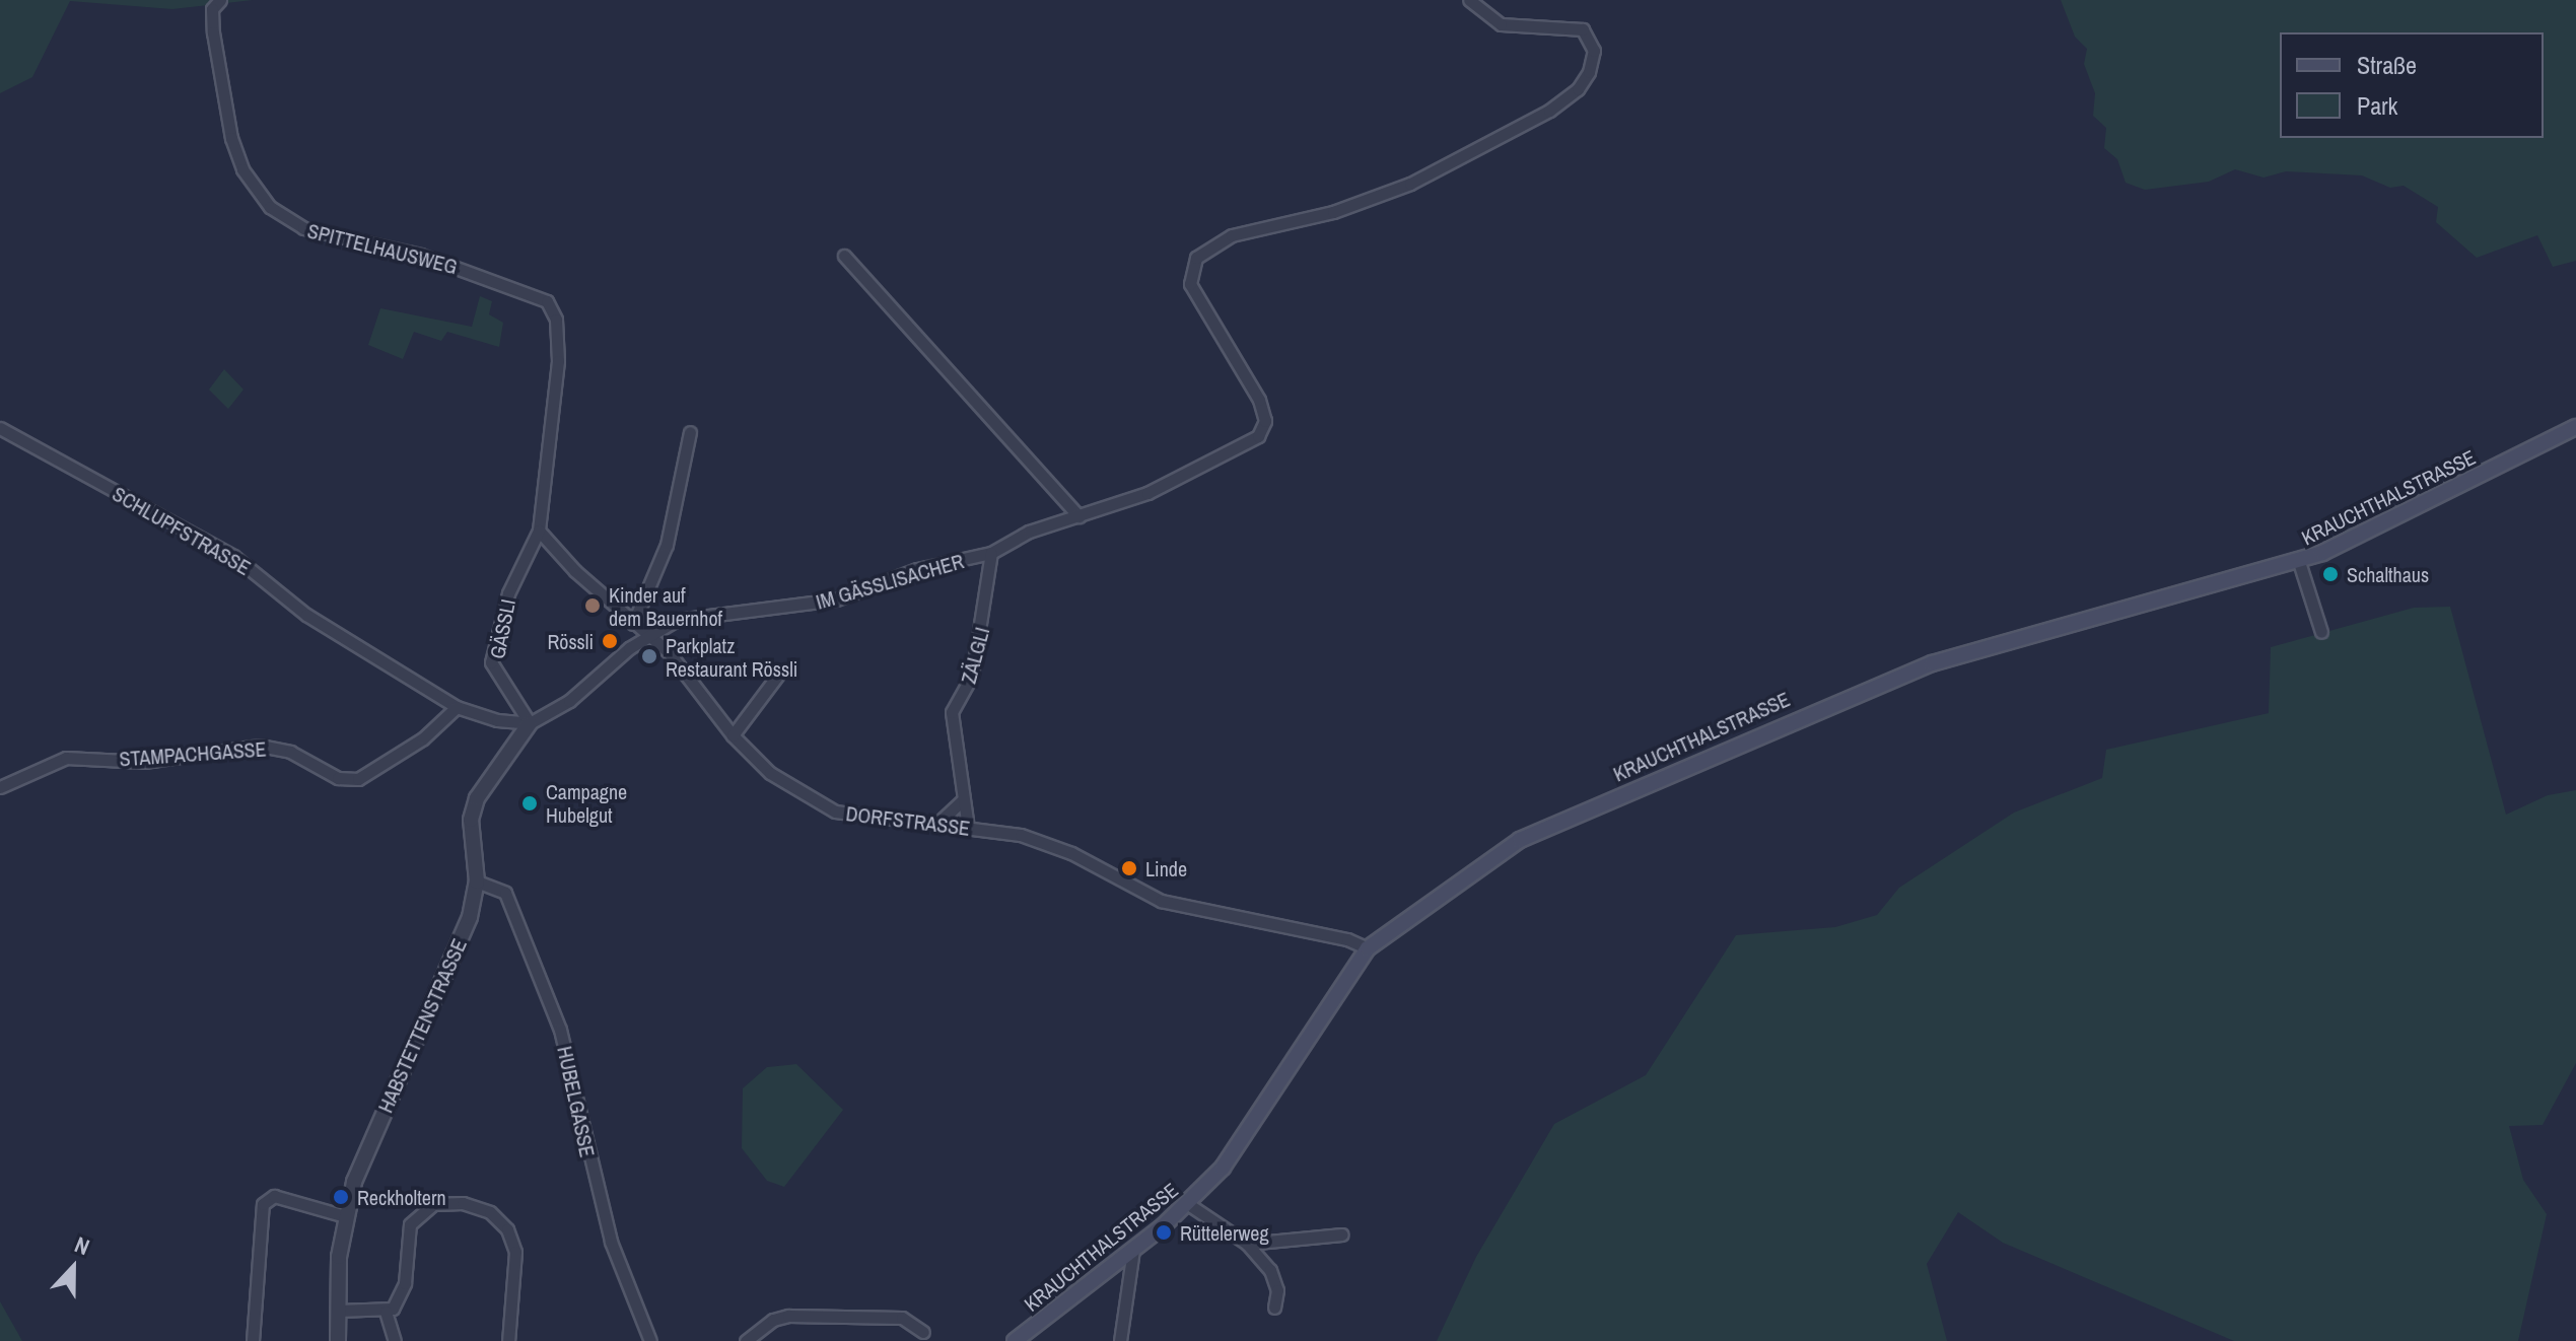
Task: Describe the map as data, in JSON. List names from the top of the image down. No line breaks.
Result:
{"streets":{"main road":["KRAUCHTHALSTRASSE"],"street":["SPITTELHAUSWEG","SCHLUPFSTRASSE","IM GÄSSLISACHER","GÄSSLI","ZÄLGLI","STAMPACHGASSE","DORFSTRASSE","HABSTETTENSTRASSE","HUBELGASSE"]},"crossings":[["SPITTELHAUSWEG","GÄSSLI"],["KRAUCHTHALSTRASSE","DORFSTRASSE"],["SCHLUPFSTRASSE","GÄSSLI"],["SCHLUPFSTRASSE","STAMPACHGASSE"],["SCHLUPFSTRASSE","HABSTETTENSTRASSE"],["IM GÄSSLISACHER","ZÄLGLI"],["IM GÄSSLISACHER","DORFSTRASSE"],["GÄSSLI","HABSTETTENSTRASSE"],["ZÄLGLI","DORFSTRASSE"],["HABSTETTENSTRASSE","HUBELGASSE"]],"places":["Schalthaus","Kinder auf dem Bauernhof","Rössli","Parkplatz Restaurant Rössli","Campagne Hubelgut","Linde","Reckholtern","Rüttelerweg"],"legend":["Straße","Park"],"north":"top"}
